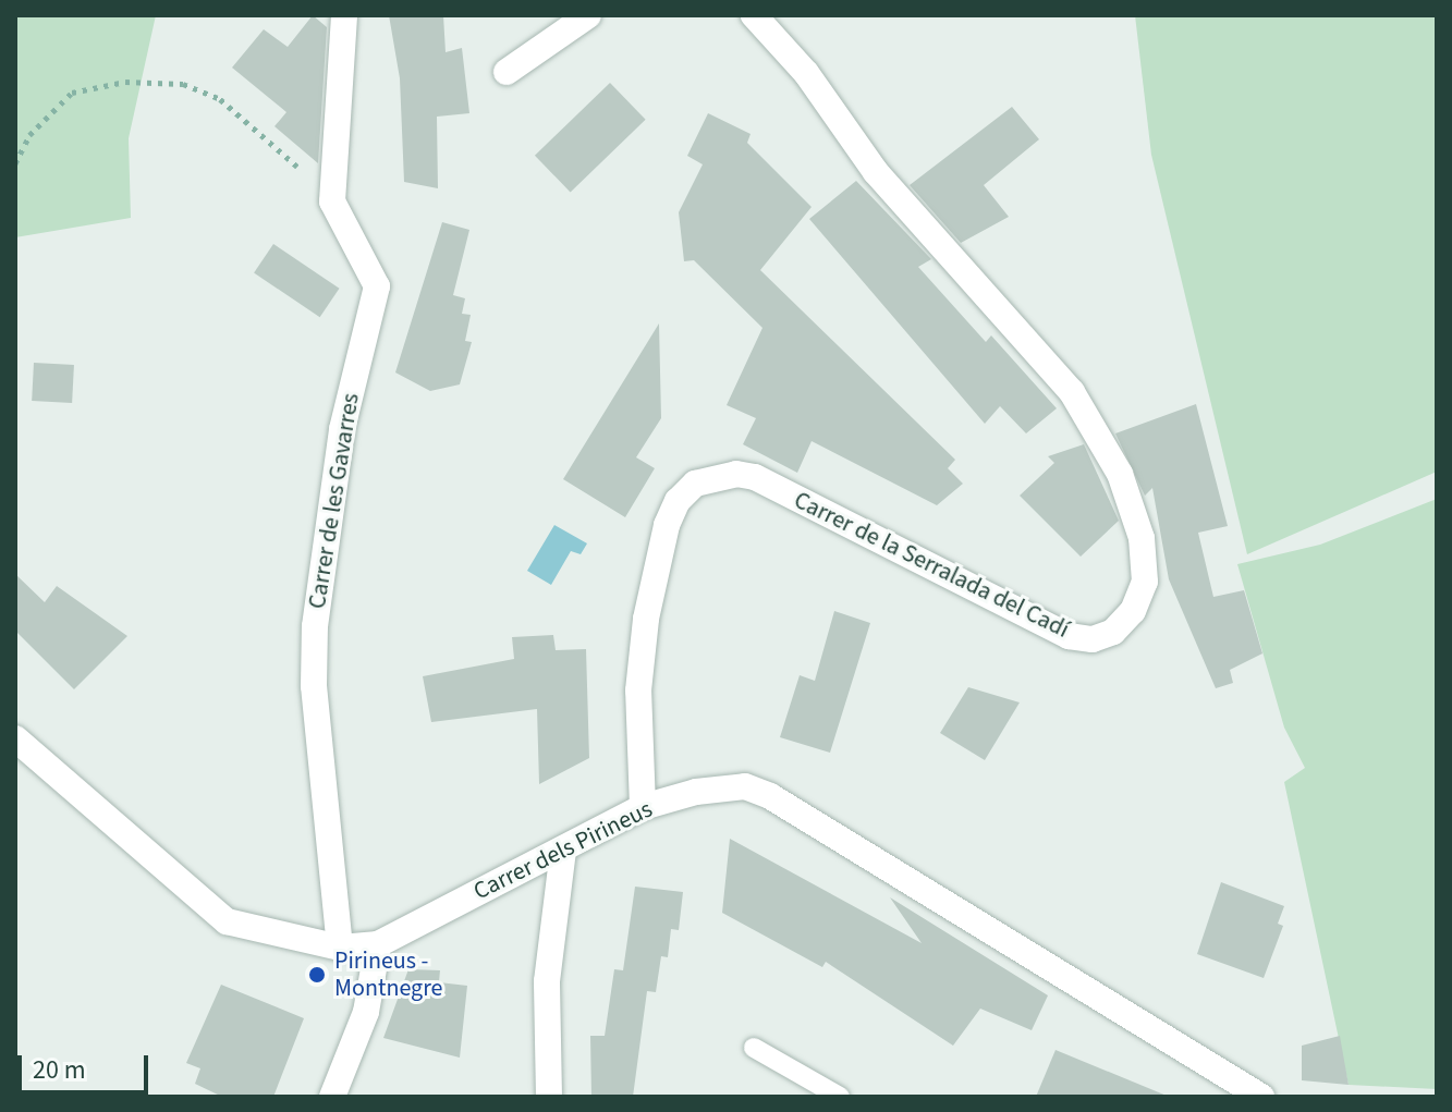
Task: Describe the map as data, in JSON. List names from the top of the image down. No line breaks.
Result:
{"streets":{"street":["Carrer de les Gavarres","Carrer de la Serralada del Cadí","Carrer dels Pirineus"]},"crossings":[["Carrer de les Gavarres","Carrer dels Pirineus"],["Carrer de la Serralada del Cadí","Carrer dels Pirineus"]],"places":["Pirineus - Montnegre"],"scale_bar":"20 m"}
